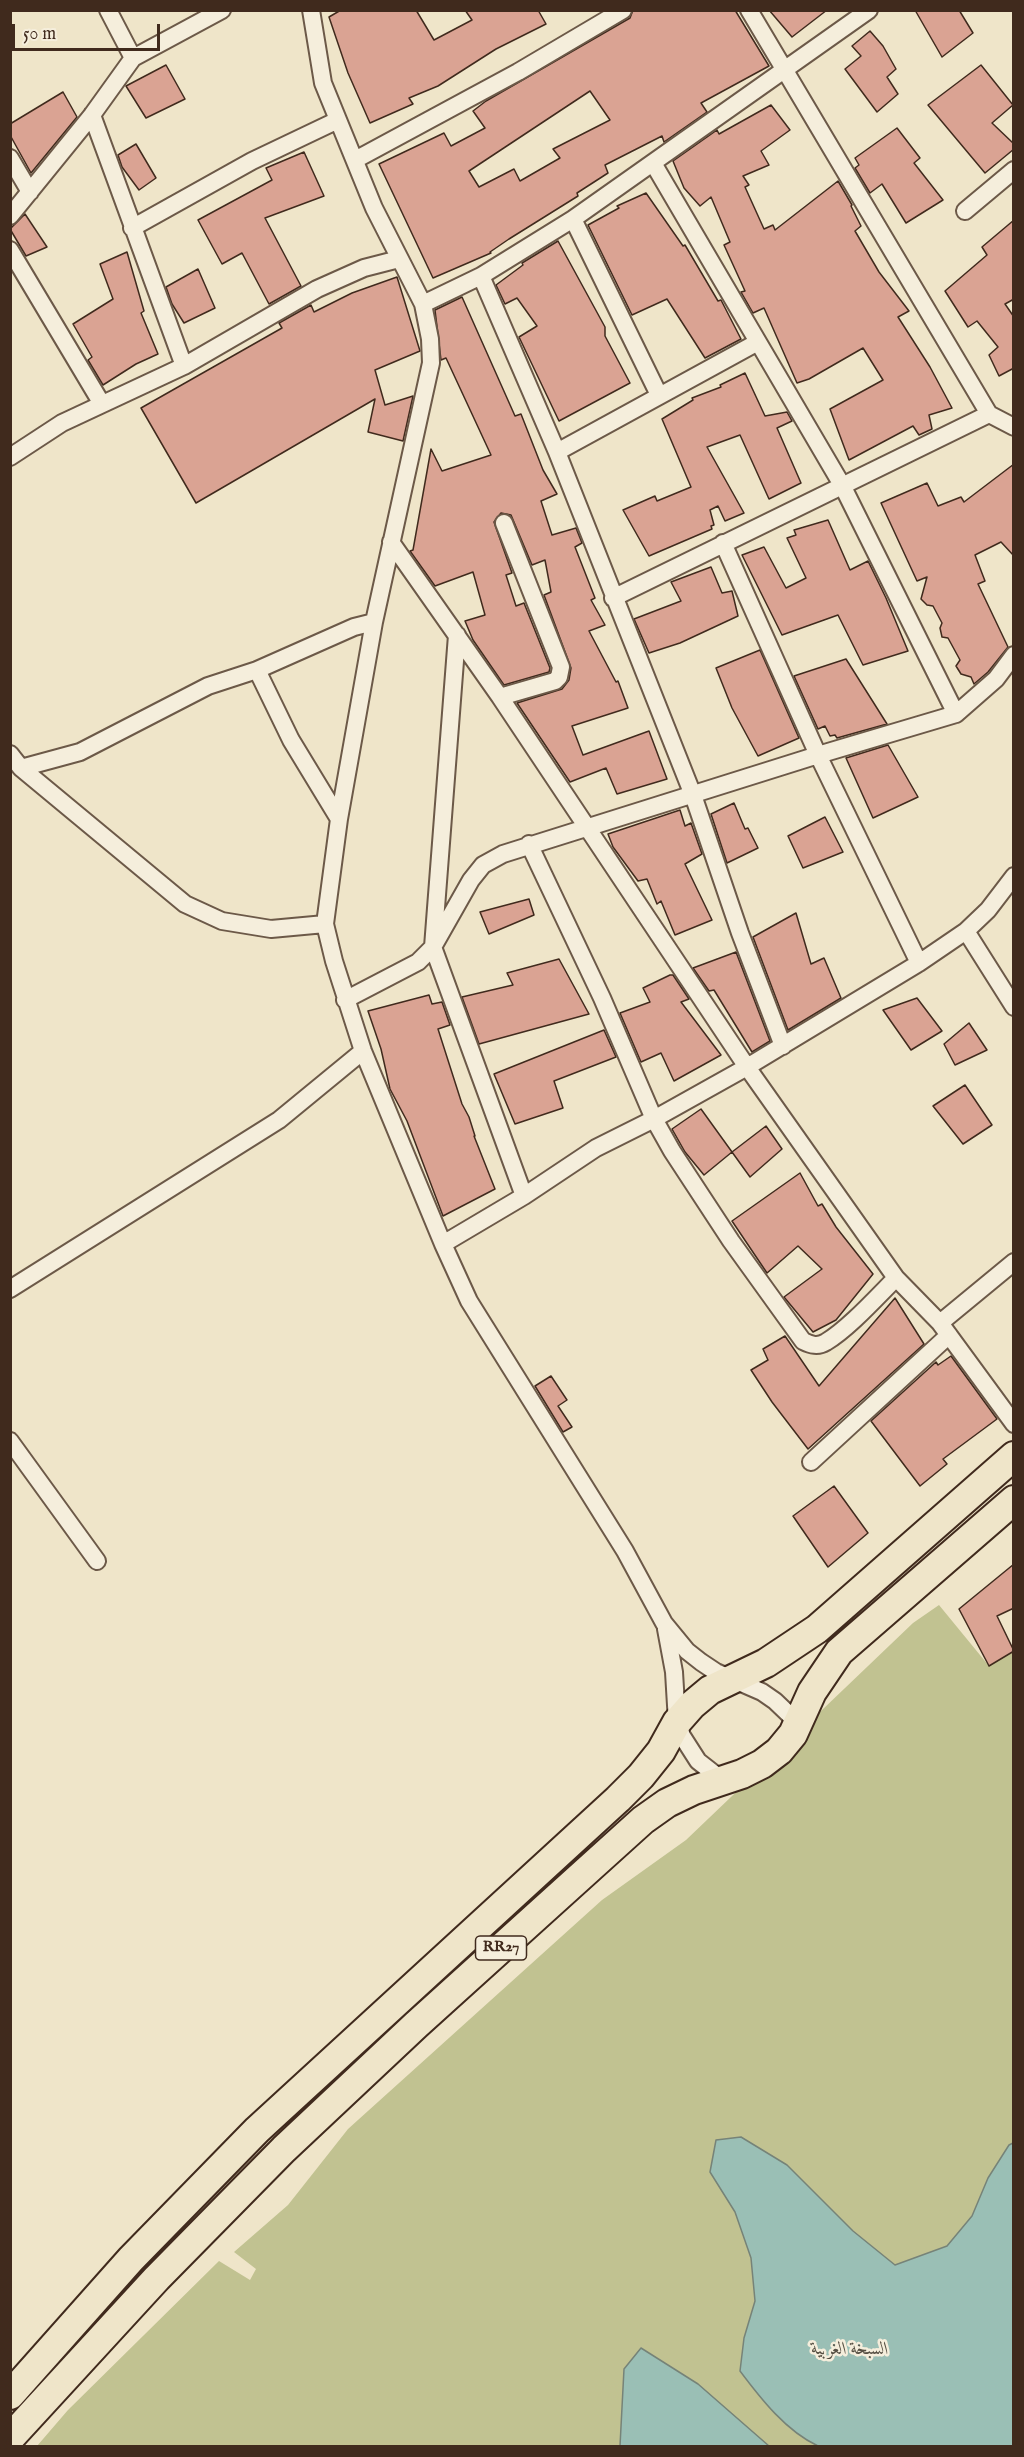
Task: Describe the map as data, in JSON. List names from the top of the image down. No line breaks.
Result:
{"streets":{"highway":["RR27"]},"water":["السبخة الغربية"],"scale_bar":"50 m"}
